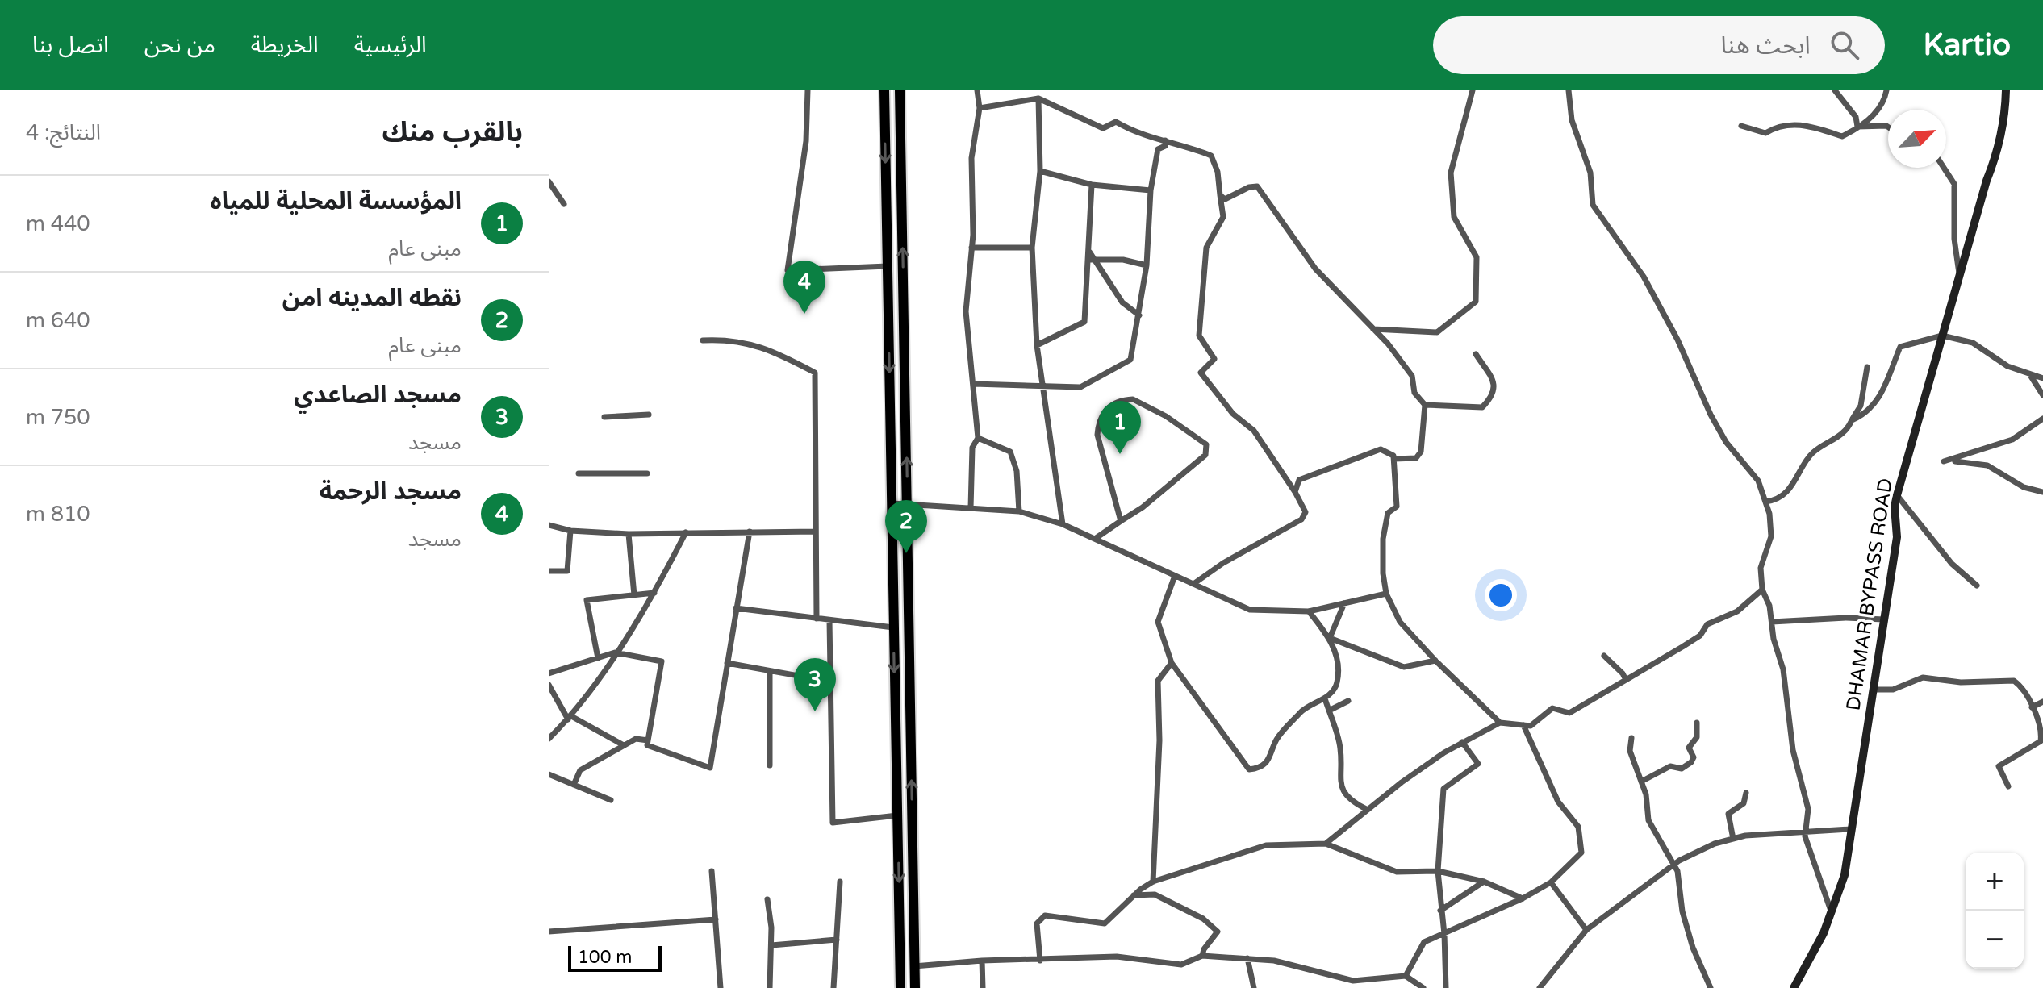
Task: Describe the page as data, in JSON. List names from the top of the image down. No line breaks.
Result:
{"streets":{"main road":["DHAMAR BYPASS ROAD"]},"scale_bar":"100 m","north":"top right","page":{"header":"Kartio","search":"ابحث هنا","nav":["الرئيسية","الخريطة","من نحن","اتصل بنا"],"heading":["بالقرب منك","النتائج: 4"],"list":[{"mark":"1","name":"المؤسسة المحلية للمياه","note":"مبنى عام","value":"440 m"},{"mark":"2","name":"نقطه المدينه امن","note":"مبنى عام","value":"640 m"},{"mark":"3","name":"مسجد الصاعدي","note":"مسجد","value":"750 m"},{"mark":"4","name":"مسجد الرحمة","note":"مسجد","value":"810 m"}],"pins":["4","1","2","3"],"map_buttons":["+","−"],"scale":"100 m"}}
